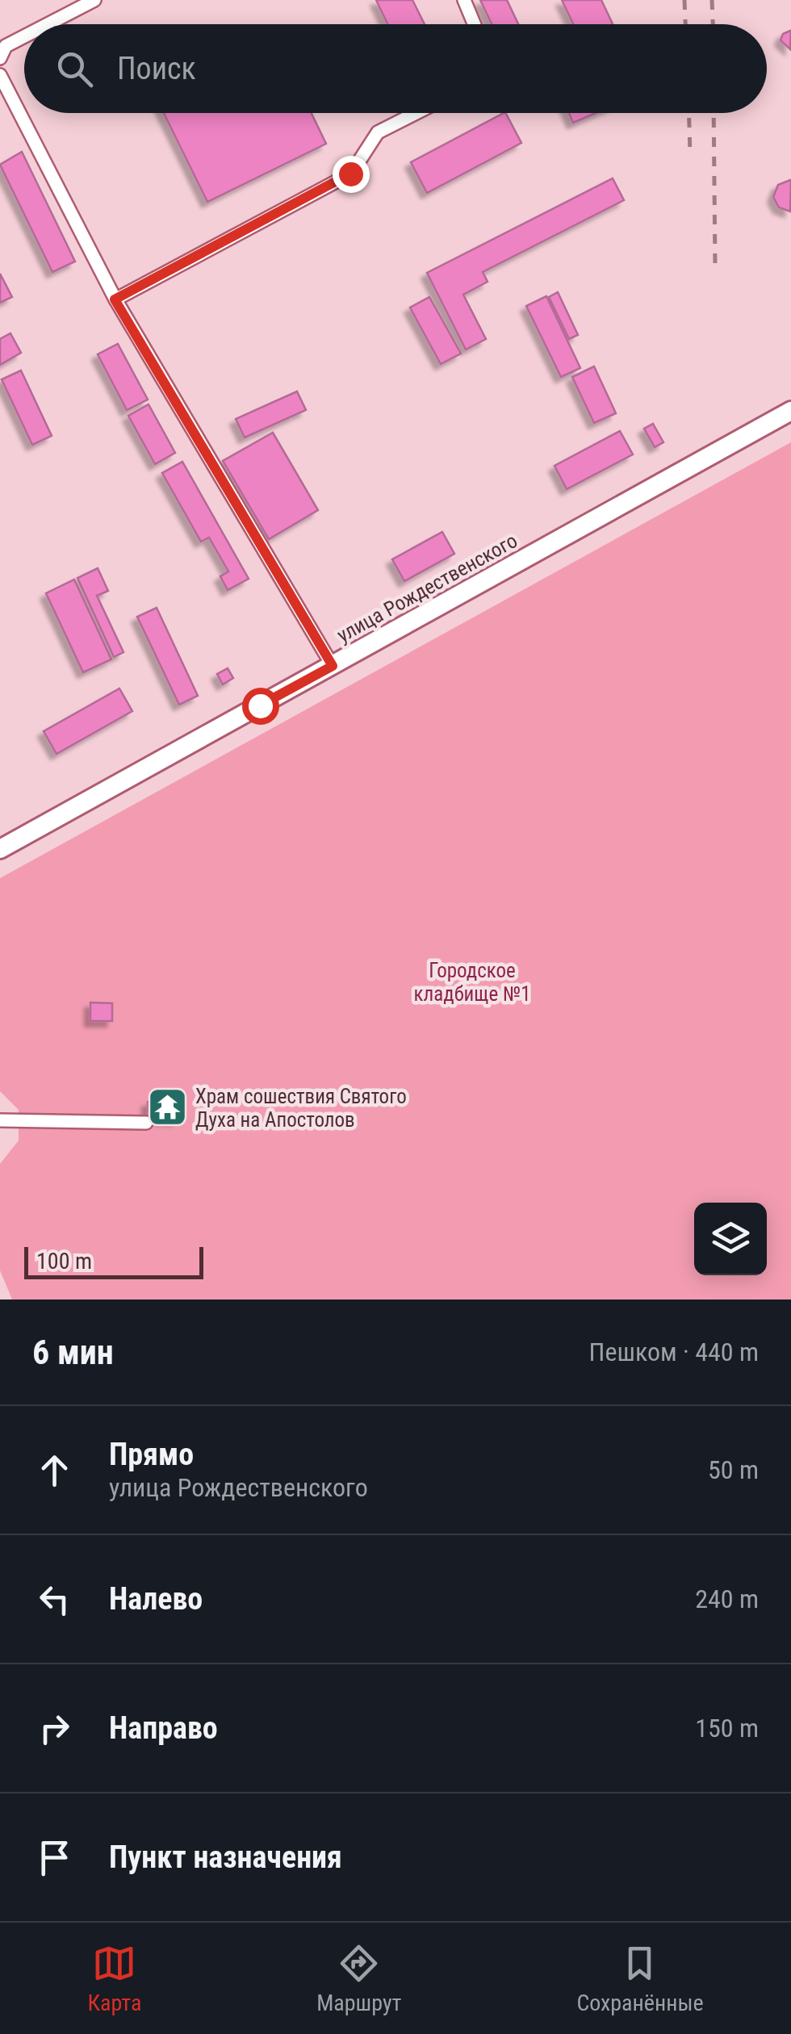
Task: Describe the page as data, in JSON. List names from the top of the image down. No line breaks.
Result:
{"streets":{"main road":["улица Рождественского"]},"parks":["Городское кладбище №1"],"places":{"temple":["Храм сошествия Святого Духа на Апостолов"]},"scale_bar":"100 m","page":{"search":"Поиск","scale":"100 m","heading":["6 мин","Пешком · 440 m"],"list":[["Прямо","улица Рождественского","50 m"],["Налево","240 m"],["Направо","150 m"],"Пункт назначения"],"nav":["Карта","Маршрут","Сохранённые"]}}
